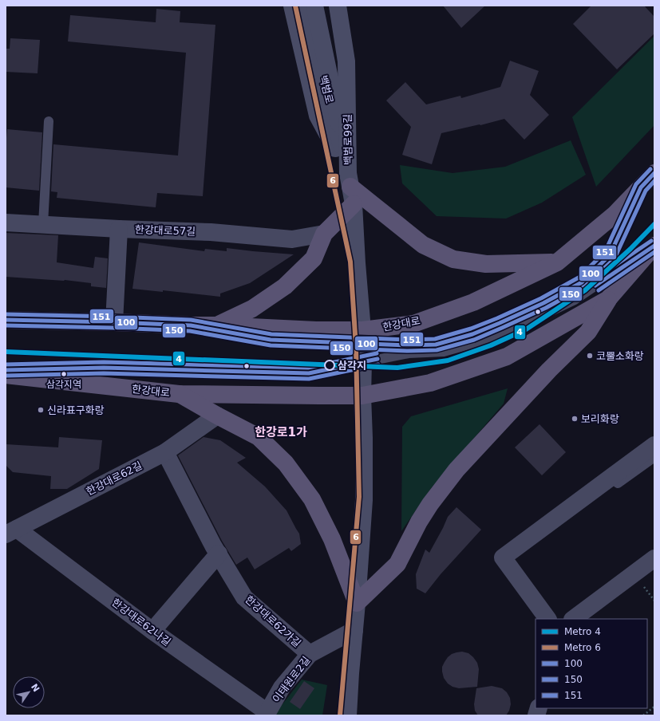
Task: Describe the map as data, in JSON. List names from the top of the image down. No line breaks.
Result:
{"streets":{"main road":["백범로","백범로99길","한강대로"],"street":["한강대로57길","한강대로62길","한강대로62가길","한강대로62나길","이태원로2길"]},"crossings":[["백범로","백범로99길"],["백범로","한강대로"],["백범로","이태원로2길"],["한강대로62길","한강대로62가길"],["한강대로62길","한강대로62나길"],["한강대로62가길","이태원로2길"],["한강대로62나길","이태원로2길"]],"districts":["한강로1가"],"places":["코뿔소화랑","삼각지","삼각지역","신라표구화랑","보리화랑"],"lines":["metro line 6","transit line 151","transit line 100","transit line 150","metro line 4"],"legend":["Metro 4","Metro 6","100","150","151"],"north":"top right"}
